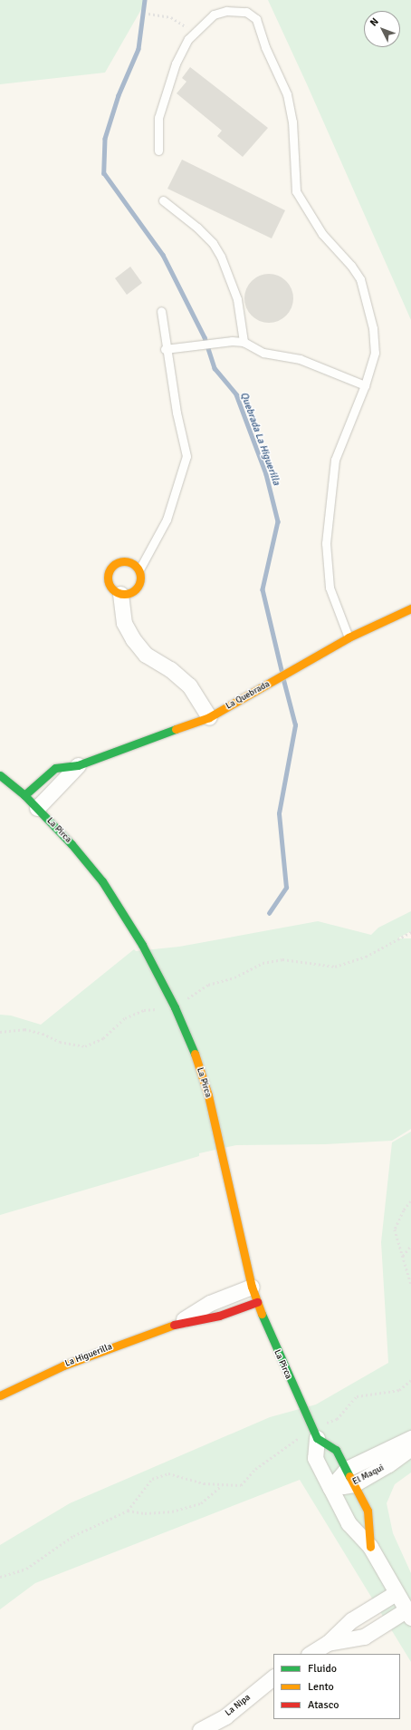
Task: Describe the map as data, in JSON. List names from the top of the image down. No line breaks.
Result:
{"streets":{"street":["La Quebrada","La Pirca","La Higuerilla","El Maqui","La Nipa"]},"crossings":[["La Quebrada","La Pirca"],["La Pirca","La Higuerilla"]],"water":["Quebrada La Higuerilla"],"legend":["Fluido","Lento","Atasco"],"north":"top left"}
